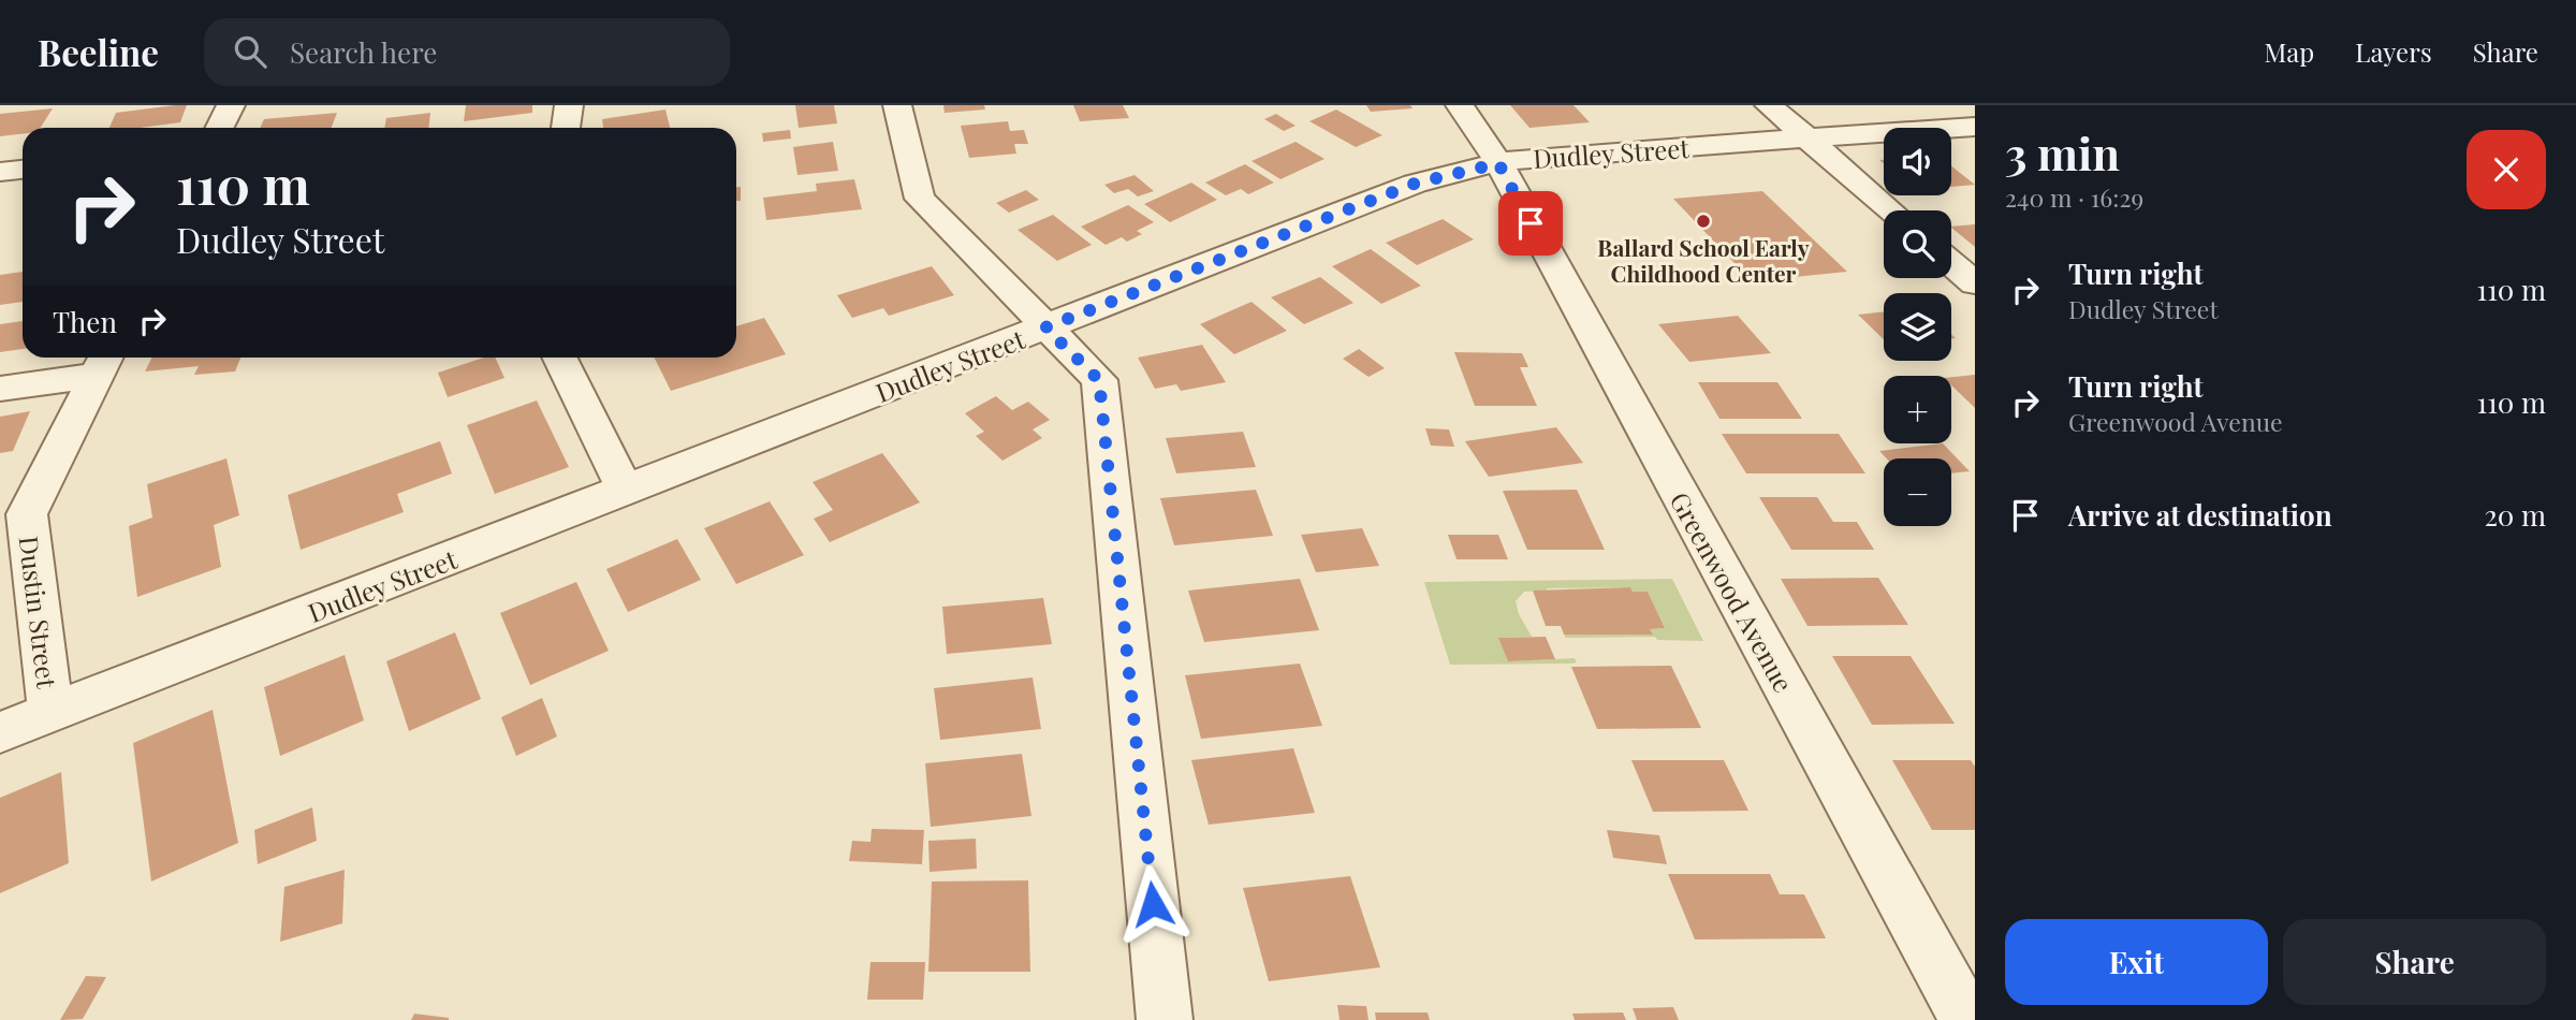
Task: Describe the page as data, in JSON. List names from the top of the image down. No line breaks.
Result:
{"streets":{"street":["Dudley Street","Greenwood Avenue","Dustin Street"]},"crossings":[["Dudley Street","Greenwood Avenue"],["Dudley Street","Dustin Street"]],"places":["Ballard School Early Childhood Center"],"page":{"header":"Beeline","search":"Search here","nav":["Map","Layers","Share"],"heading":["3 min","240 m · 16:29"],"map_buttons":["+","−"],"turn":["110 m","Dudley Street"],"list":[{"name":"Turn right","note":"Dudley Street","value":"110 m"},{"name":"Turn right","note":"Greenwood Avenue","value":"110 m"},{"name":"Arrive at destination","value":"20 m"}],"then":"Then","buttons":["Exit","Share"]}}
